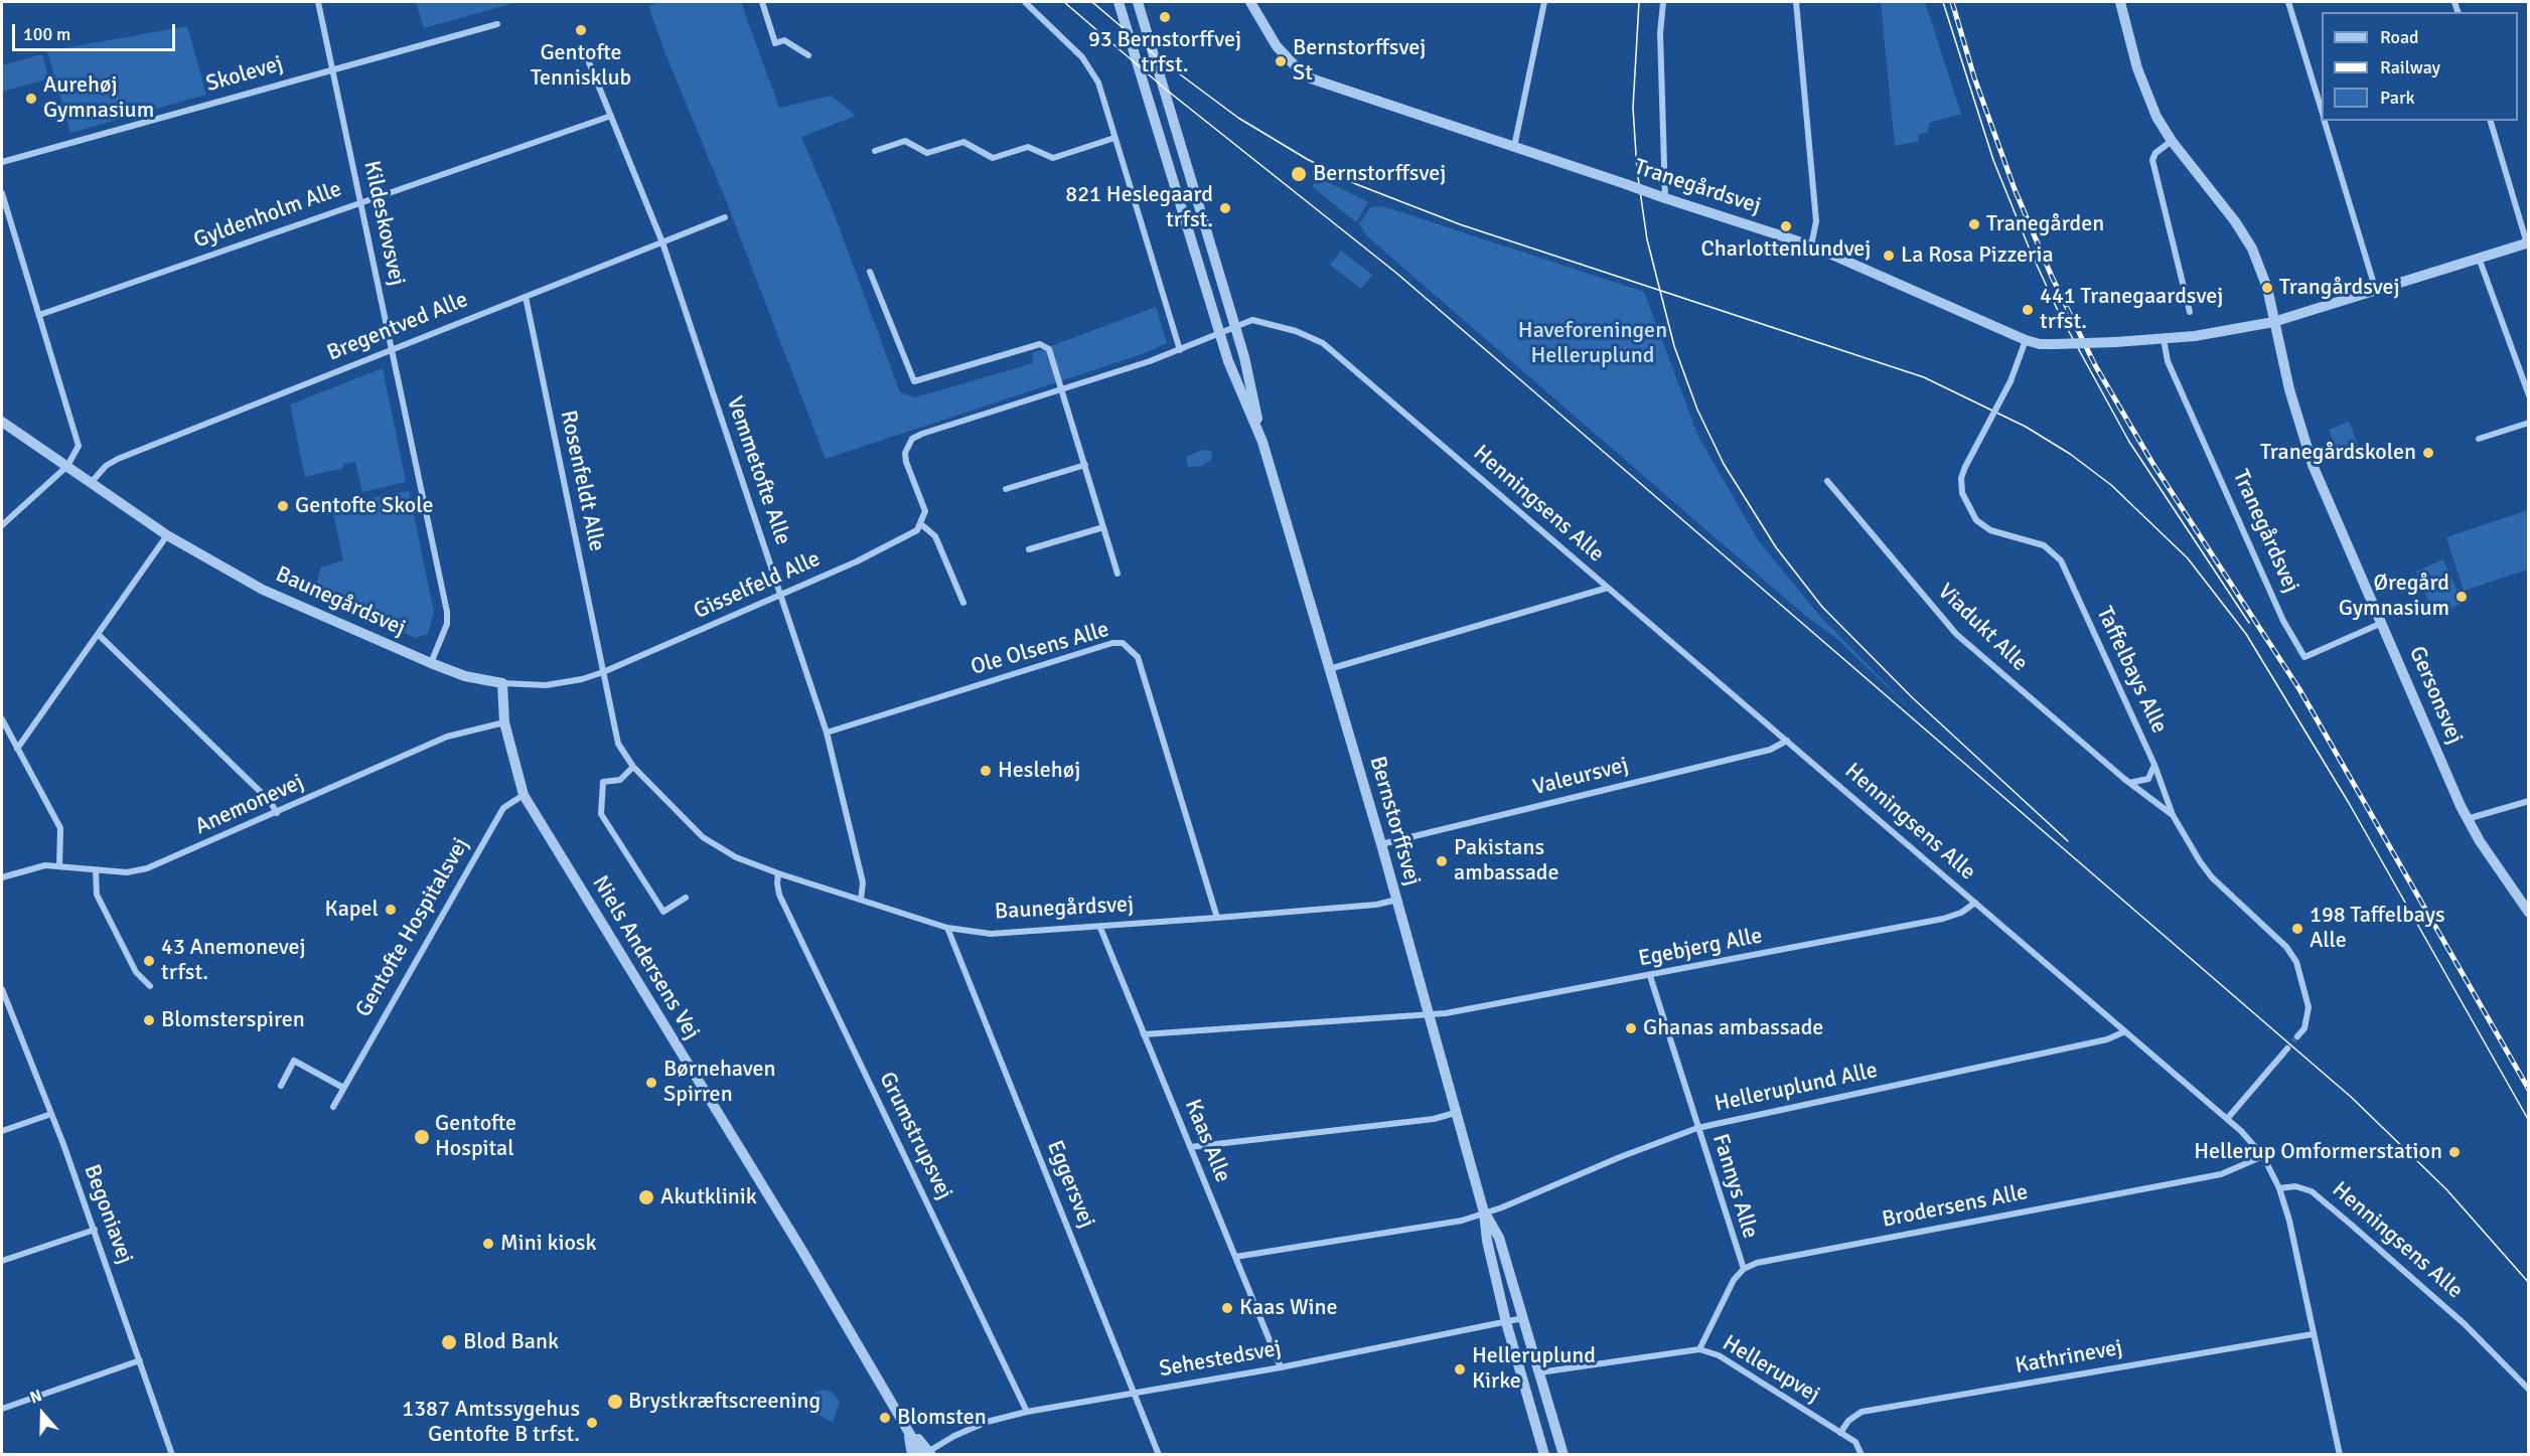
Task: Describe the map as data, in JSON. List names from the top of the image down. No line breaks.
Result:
{"streets":{"street":["Skolevej","Tranegårdsvej","Gyldenholm Alle","Kildeskovsvej","Bregentved Alle","Vemmetofte Alle","Rosenfeldt Alle","Henningsens Alle","Gisselfeld Alle","Baunegårdsvej","Viadukt Alle","Ole Olsens Alle","Taffelbays Alle","Gersonsvej","Valeursvej","Anemonevej","Bernstorffsvej","Gentofte Hospitalsvej","Egebjerg Alle","Niels Andersens Vej","Helleruplund Alle","Grumstrupsvej","Kaas Alle","Eggersvej","Fannys Alle","Brodersens Alle","Begoniavej","Kathrinevej","Sehestedsvej","Hellerupvej"]},"crossings":[["Skolevej","Kildeskovsvej"],["Tranegårdsvej","Taffelbays Alle"],["Tranegårdsvej","Gersonsvej"],["Gyldenholm Alle","Kildeskovsvej"],["Gyldenholm Alle","Vemmetofte Alle"],["Kildeskovsvej","Bregentved Alle"],["Kildeskovsvej","Baunegårdsvej"],["Bregentved Alle","Vemmetofte Alle"],["Bregentved Alle","Rosenfeldt Alle"],["Bregentved Alle","Baunegårdsvej"],["Vemmetofte Alle","Gisselfeld Alle"],["Vemmetofte Alle","Baunegårdsvej"],["Vemmetofte Alle","Ole Olsens Alle"],["Rosenfeldt Alle","Gisselfeld Alle"],["Rosenfeldt Alle","Baunegårdsvej"],["Henningsens Alle","Gisselfeld Alle"],["Henningsens Alle","Valeursvej"],["Henningsens Alle","Bernstorffsvej"],["Henningsens Alle","Egebjerg Alle"],["Henningsens Alle","Helleruplund Alle"],["Henningsens Alle","Brodersens Alle"],["Gisselfeld Alle","Baunegårdsvej"],["Baunegårdsvej","Ole Olsens Alle"],["Baunegårdsvej","Bernstorffsvej"],["Baunegårdsvej","Niels Andersens Vej"],["Baunegårdsvej","Grumstrupsvej"],["Baunegårdsvej","Kaas Alle"],["Baunegårdsvej","Eggersvej"],["Viadukt Alle","Taffelbays Alle"],["Valeursvej","Bernstorffsvej"],["Anemonevej","Niels Andersens Vej"],["Bernstorffsvej","Egebjerg Alle"],["Bernstorffsvej","Helleruplund Alle"],["Bernstorffsvej","Sehestedsvej"],["Bernstorffsvej","Hellerupvej"],["Gentofte Hospitalsvej","Niels Andersens Vej"],["Egebjerg Alle","Kaas Alle"],["Egebjerg Alle","Fannys Alle"],["Niels Andersens Vej","Sehestedsvej"],["Helleruplund Alle","Kaas Alle"],["Helleruplund Alle","Fannys Alle"],["Grumstrupsvej","Sehestedsvej"],["Kaas Alle","Sehestedsvej"],["Eggersvej","Sehestedsvej"],["Fannys Alle","Brodersens Alle"],["Kathrinevej","Hellerupvej"]],"parks":["Haveforeningen Helleruplund"],"places":["93 Bernstorffvej trfst.","Gentofte Tennisklub","Bernstorffsvej St","Aurehøj Gymnasium","Bernstorffsvej","821 Heslegaard trfst.","Tranegården","Charlottenlundvej","La Rosa Pizzeria","Trangårdsvej","441 Tranegaardsvej trfst.","Tranegårdskolen","Gentofte Skole","Øregård Gymnasium","Heslehøj","Pakistans ambassade","Kapel","198 Taffelbays Alle","43 Anemonevej trfst.","Blomsterspiren","Ghanas ambassade","Børnehaven Spirren","Gentofte Hospital","Hellerup Omformerstation","Akutklinik","Mini kiosk","Kaas Wine","Blod Bank","Helleruplund Kirke","Brystkræftscreening","Blomsten","1387 Amtssygehus Gentofte B trfst."],"legend":["Road","Railway","Park"],"scale_bar":"100 m","north":"top"}
